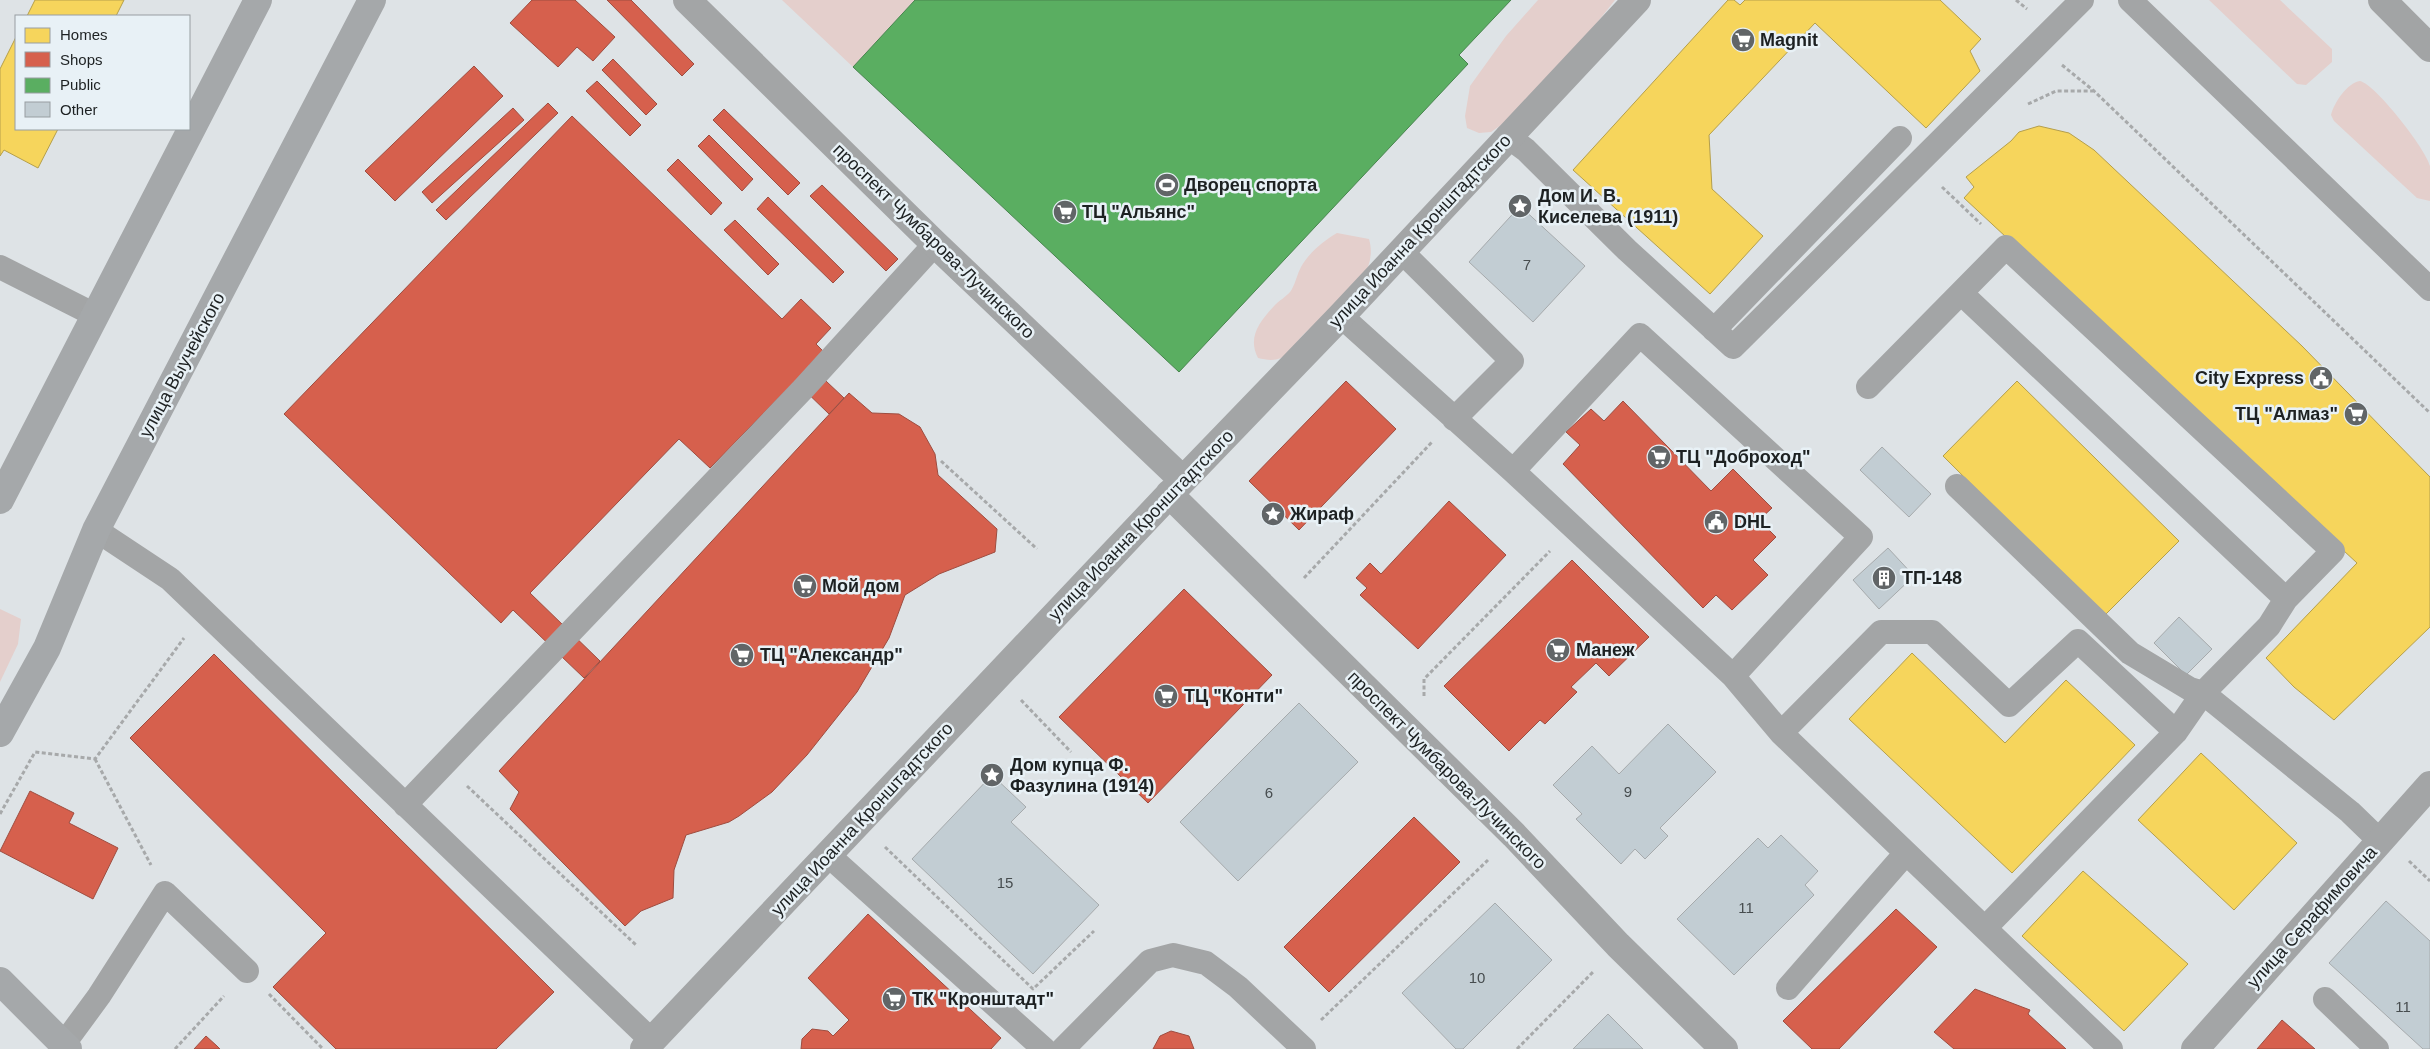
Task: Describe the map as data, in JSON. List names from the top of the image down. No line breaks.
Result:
{"streets":{"main road":["улица Выучейского"],"street":["улица Иоанна Кронштадтского","проспект Чумбарова-Лучинского","улица Серафимовича"]},"crossings":[["улица Иоанна Кронштадтского","проспект Чумбарова-Лучинского"]],"places":{"supermarket":["Magnit","ТЦ \"Альянс\"","ТЦ \"Алмаз\"","ТЦ \"Доброход\"","Мой дом","Манеж","ТЦ \"Александр\"","ТЦ \"Конти\"","ТК \"Кронштадт\""],"sports":["Дворец спорта"],"place":["Дом И. В. Киселева (1911)","Жираф","Дом купца Ф. Фазулина (1914)"],"public building":["City Express","DHL"],"building":["ТП-148"]},"house_numbers":["7","9","6","15","11","10","11"],"legend":["Homes","Shops","Public","Other"]}
